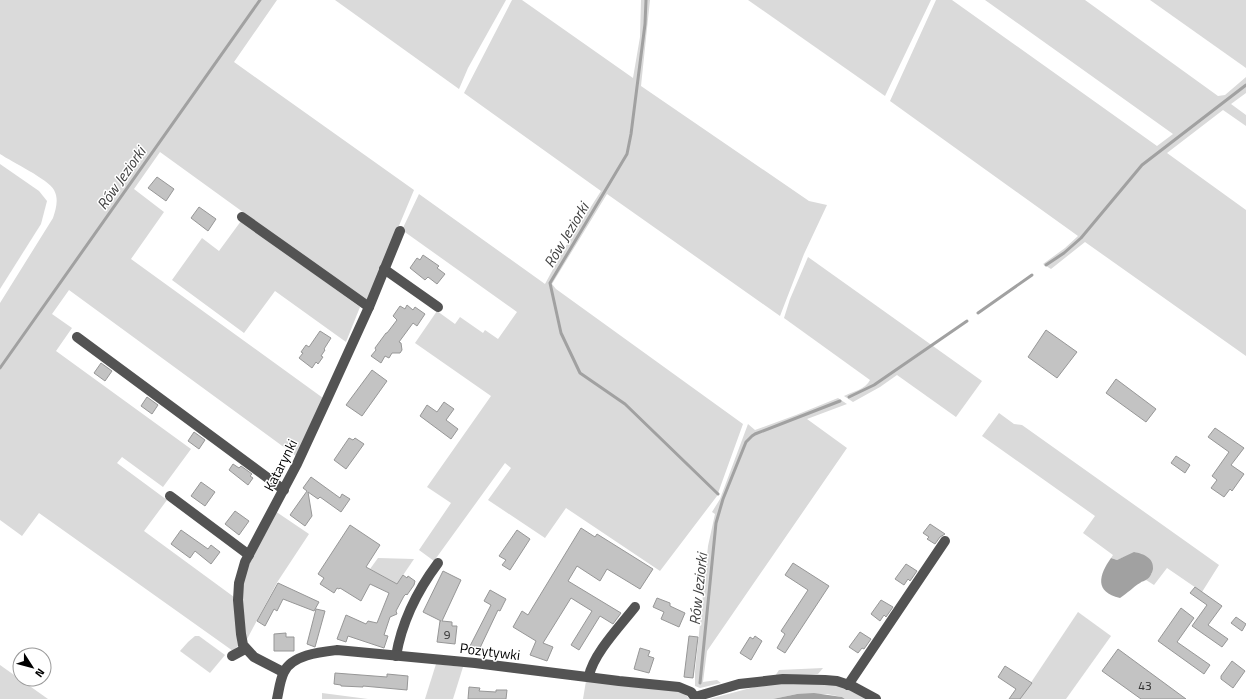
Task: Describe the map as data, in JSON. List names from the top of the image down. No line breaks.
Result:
{"streets":{"street":["Katarynki","Pozytywki"]},"water":["Rów Jeziorki"],"house_numbers":["9","43"],"north":"bottom right"}
